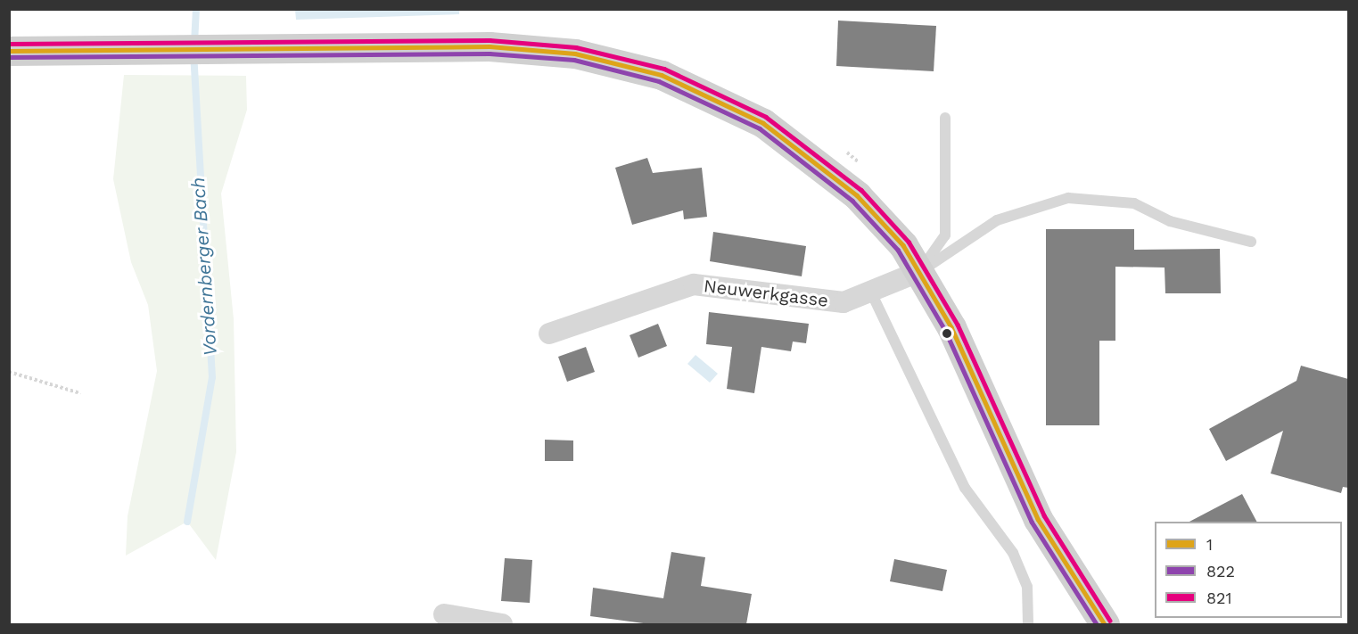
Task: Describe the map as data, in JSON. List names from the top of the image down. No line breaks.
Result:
{"streets":{"street":["Neuwerkgasse"]},"water":["Vordernberger Bach"],"lines":["transit line 821","transit line 1","transit line 822"],"legend":["1","822","821"]}
